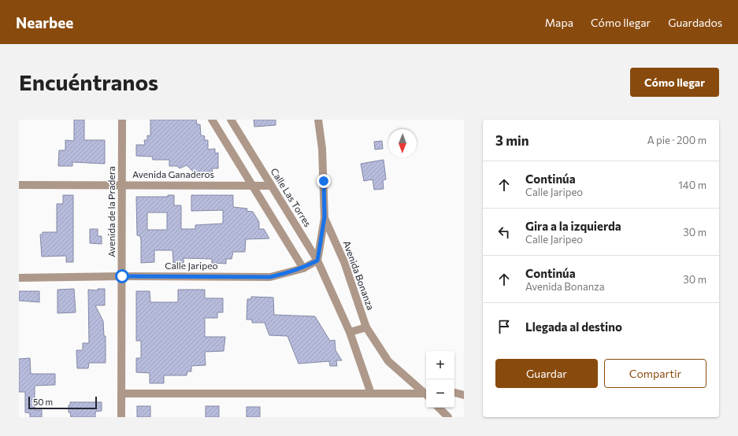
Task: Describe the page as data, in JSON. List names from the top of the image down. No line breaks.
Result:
{"streets":{"street":["Avenida Ganaderos","Calle Las Torres","Avenida de la Pradera","Calle Jaripeo","Avenida Bonanza"]},"crossings":[["Avenida Ganaderos","Calle Las Torres"],["Avenida Ganaderos","Avenida de la Pradera"],["Calle Las Torres","Calle Jaripeo"],["Avenida de la Pradera","Calle Jaripeo"]],"scale_bar":"50 m","north":"bottom","page":{"header":"Nearbee","nav":["Mapa","Cómo llegar","Guardados"],"buttons":["Cómo llegar",["Guardar","Compartir"]],"title":"Encuéntranos","heading":["3 min","A pie · 200 m"],"list":[["Continúa","Calle Jaripeo","140 m"],["Gira a la izquierda","Calle Jaripeo","30 m"],["Continúa","Avenida Bonanza","30 m"],"Llegada al destino"],"map_buttons":["+","−"],"scale":"50 m"}}
